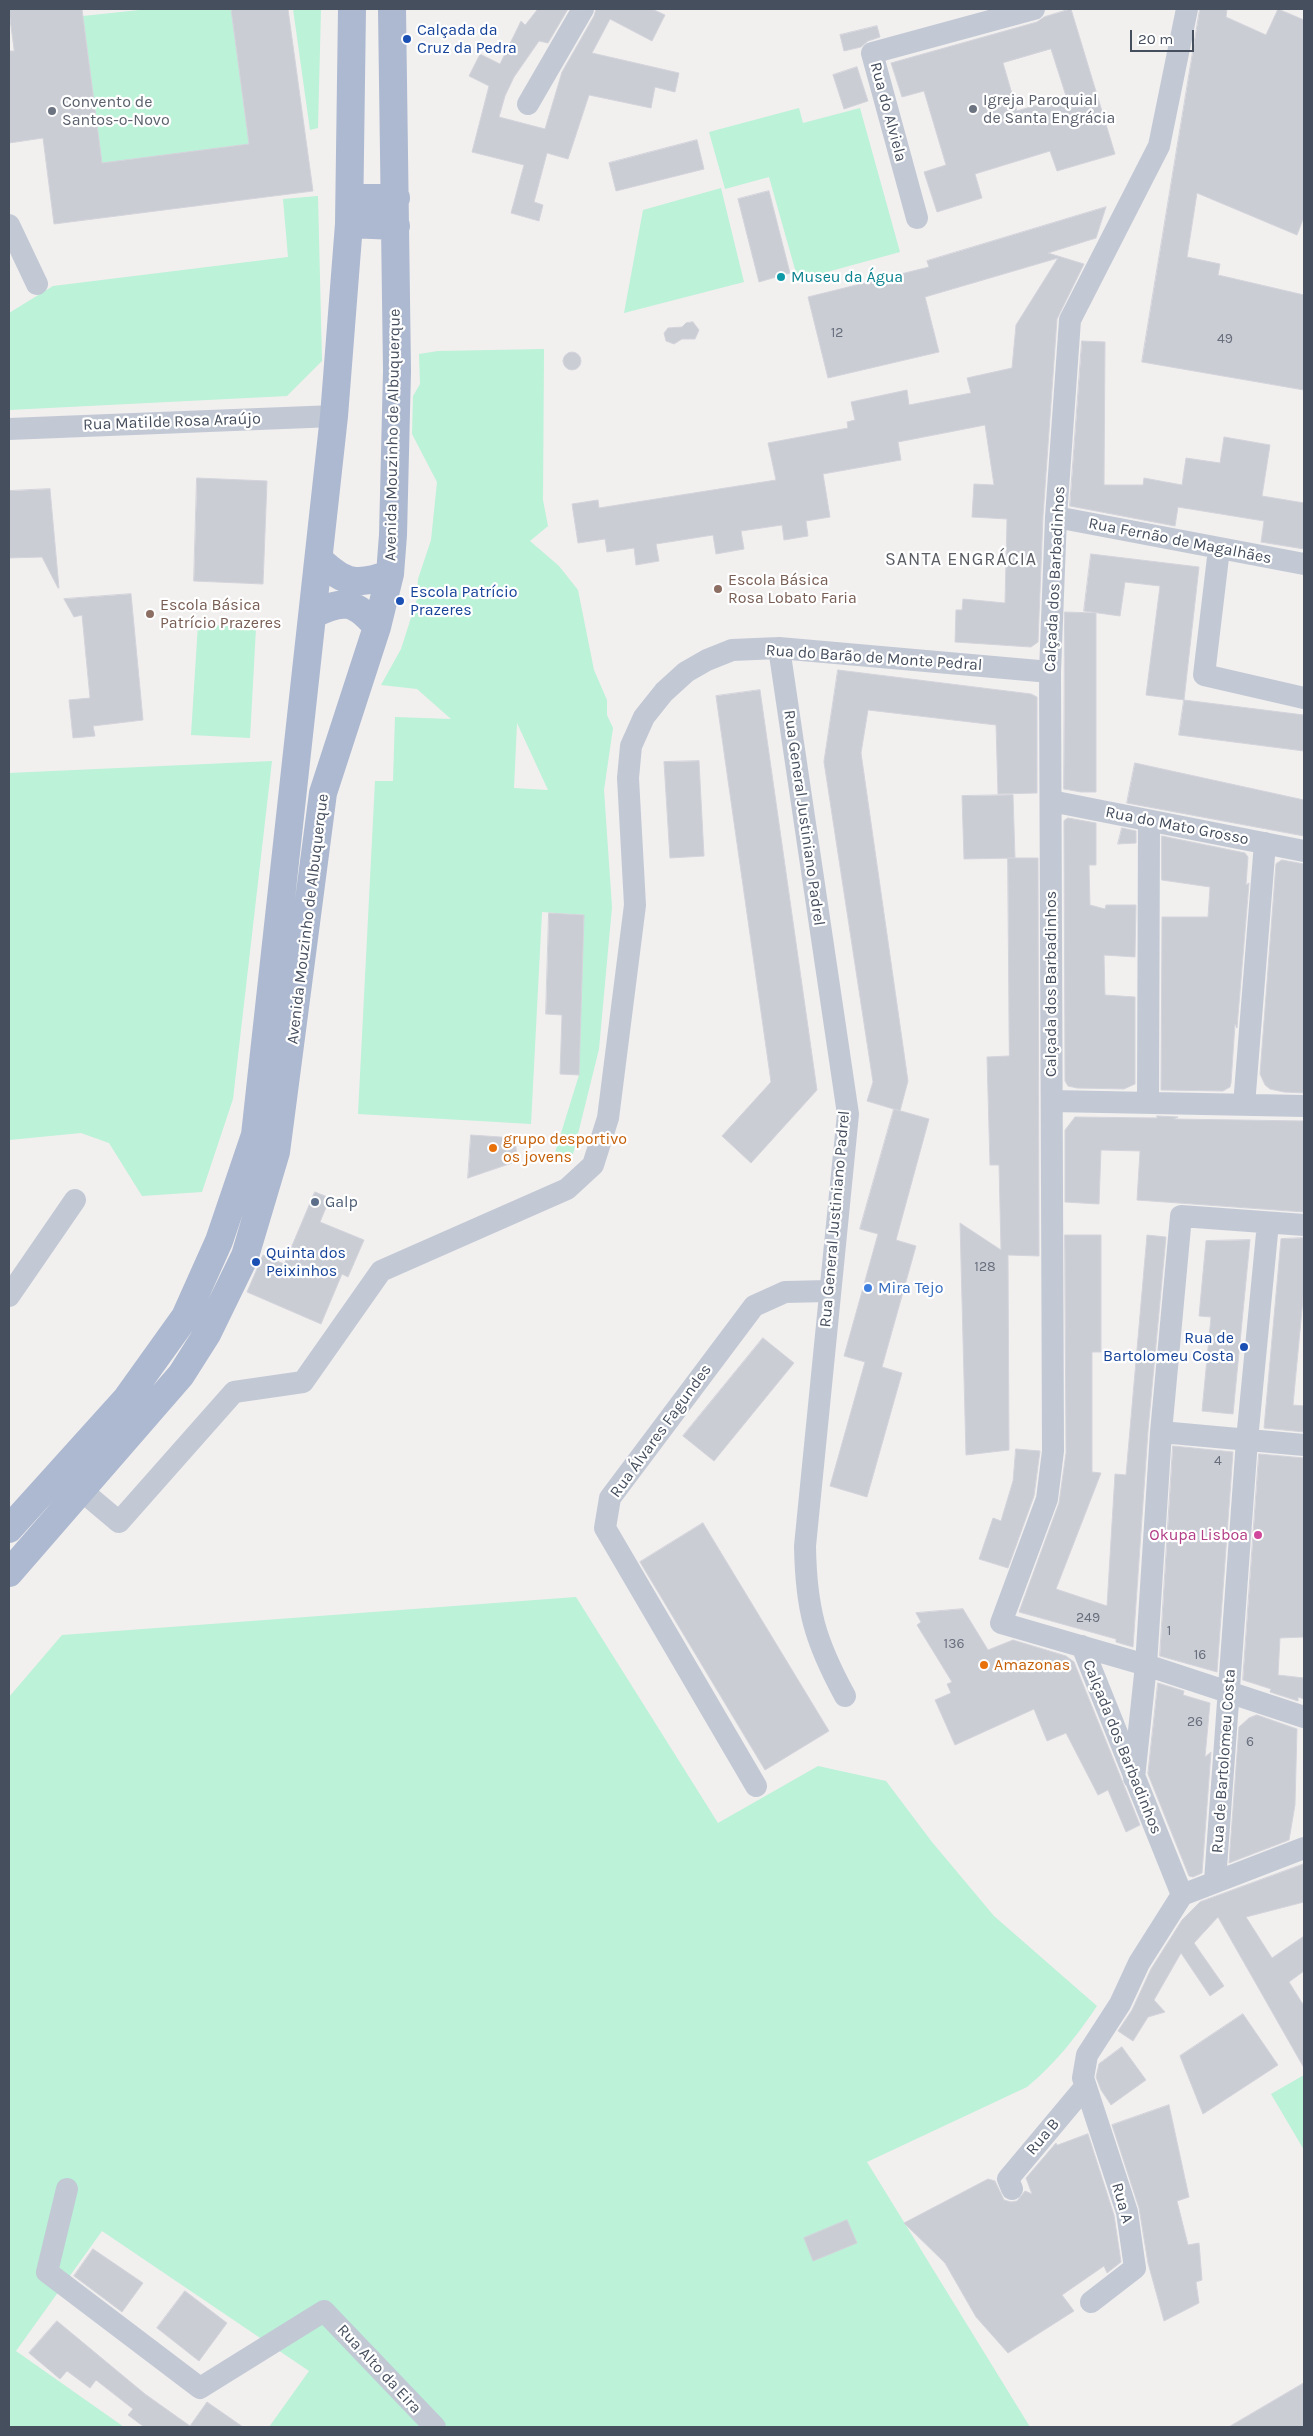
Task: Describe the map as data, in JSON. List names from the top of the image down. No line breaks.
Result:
{"streets":{"main road":["Avenida Mouzinho de Albuquerque"],"street":["Rua do Alviela","Rua Matilde Rosa Araújo","Rua Fernão de Magalhães","Calçada dos Barbadinhos","Rua do Barão de Monte Pedral","Rua General Justiniano Padrel","Rua do Mato Grosso","Rua Álvares Fagundes","Rua de Bartolomeu Costa","Rua B","Rua A","Rua Alto da Eira"]},"crossings":[["Rua Matilde Rosa Araújo","Avenida Mouzinho de Albuquerque"],["Avenida Mouzinho de Albuquerque","Rua do Barão de Monte Pedral"],["Rua Fernão de Magalhães","Calçada dos Barbadinhos"],["Calçada dos Barbadinhos","Rua do Barão de Monte Pedral"],["Calçada dos Barbadinhos","Rua do Mato Grosso"],["Rua do Barão de Monte Pedral","Rua General Justiniano Padrel"],["Rua General Justiniano Padrel","Rua Álvares Fagundes"],["Rua B","Rua A"]],"districts":["SANTA ENGRÁCIA"],"places":["Calçada da Cruz da Pedra","Igreja Paroquial de Santa Engrácia","Convento de Santos-o-Novo","Museu da Água","Escola Básica Rosa Lobato Faria","Escola Patrício Prazeres","Escola Básica Patrício Prazeres","grupo desportivo os jovens","Galp","Quinta dos Peixinhos","Mira Tejo","Rua de Bartolomeu Costa","Okupa Lisboa","Amazonas"],"house_numbers":["12","49","128","4","249","1","136","16","26","6"],"scale_bar":"20 m"}
